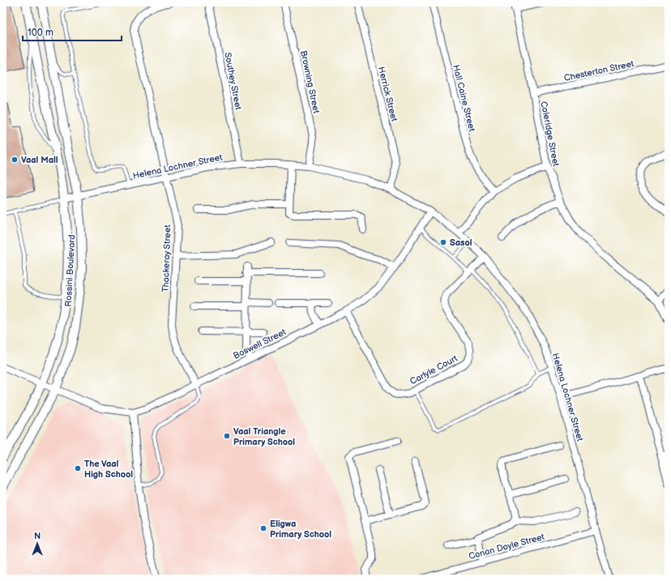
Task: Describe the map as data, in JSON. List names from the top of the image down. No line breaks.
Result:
{"streets":{"street":["Chesterton Street","Southey Street","Browning Street","Herrick Street","Hall Caine Street","Coleridge Street","Helena Lochner Street","Thackeray Street","Rossini Boulevard","Boswell Street","Carlyle Court","Conan Doyle Street"]},"crossings":[["Chesterton Street","Coleridge Street"],["Southey Street","Helena Lochner Street"],["Browning Street","Helena Lochner Street"],["Herrick Street","Helena Lochner Street"],["Helena Lochner Street","Thackeray Street"],["Helena Lochner Street","Rossini Boulevard"],["Helena Lochner Street","Boswell Street"],["Helena Lochner Street","Carlyle Court"],["Helena Lochner Street","Conan Doyle Street"],["Thackeray Street","Boswell Street"],["Rossini Boulevard","Boswell Street"],["Boswell Street","Carlyle Court"]],"places":["Vaal Mall","Sasol","Vaal Triangle Primary School","The Vaal High School","Eligwa Primary School"],"scale_bar":"100 m","north":"top"}
